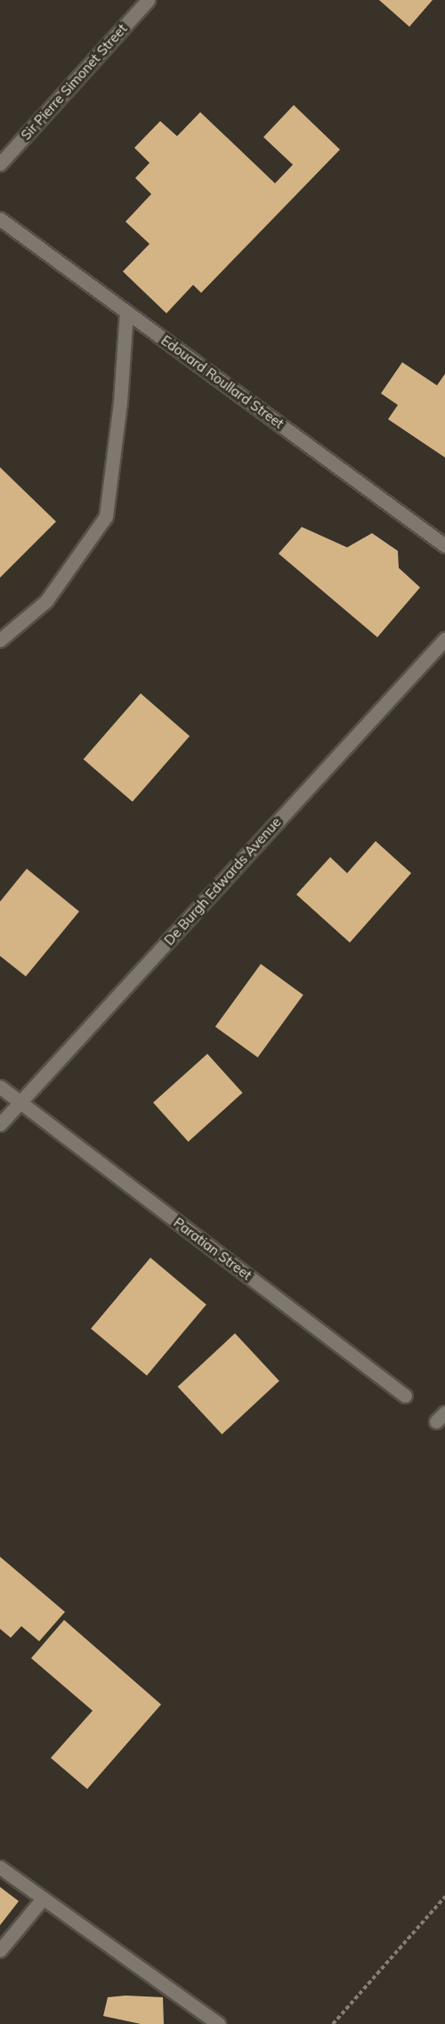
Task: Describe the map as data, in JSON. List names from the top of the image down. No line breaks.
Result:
{"streets":{"street":["Sir Pierre Simonet Street","Edouard Roullard Street","De Burgh Edwards Avenue","Paratian Street"]},"crossings":[["De Burgh Edwards Avenue","Paratian Street"]]}
